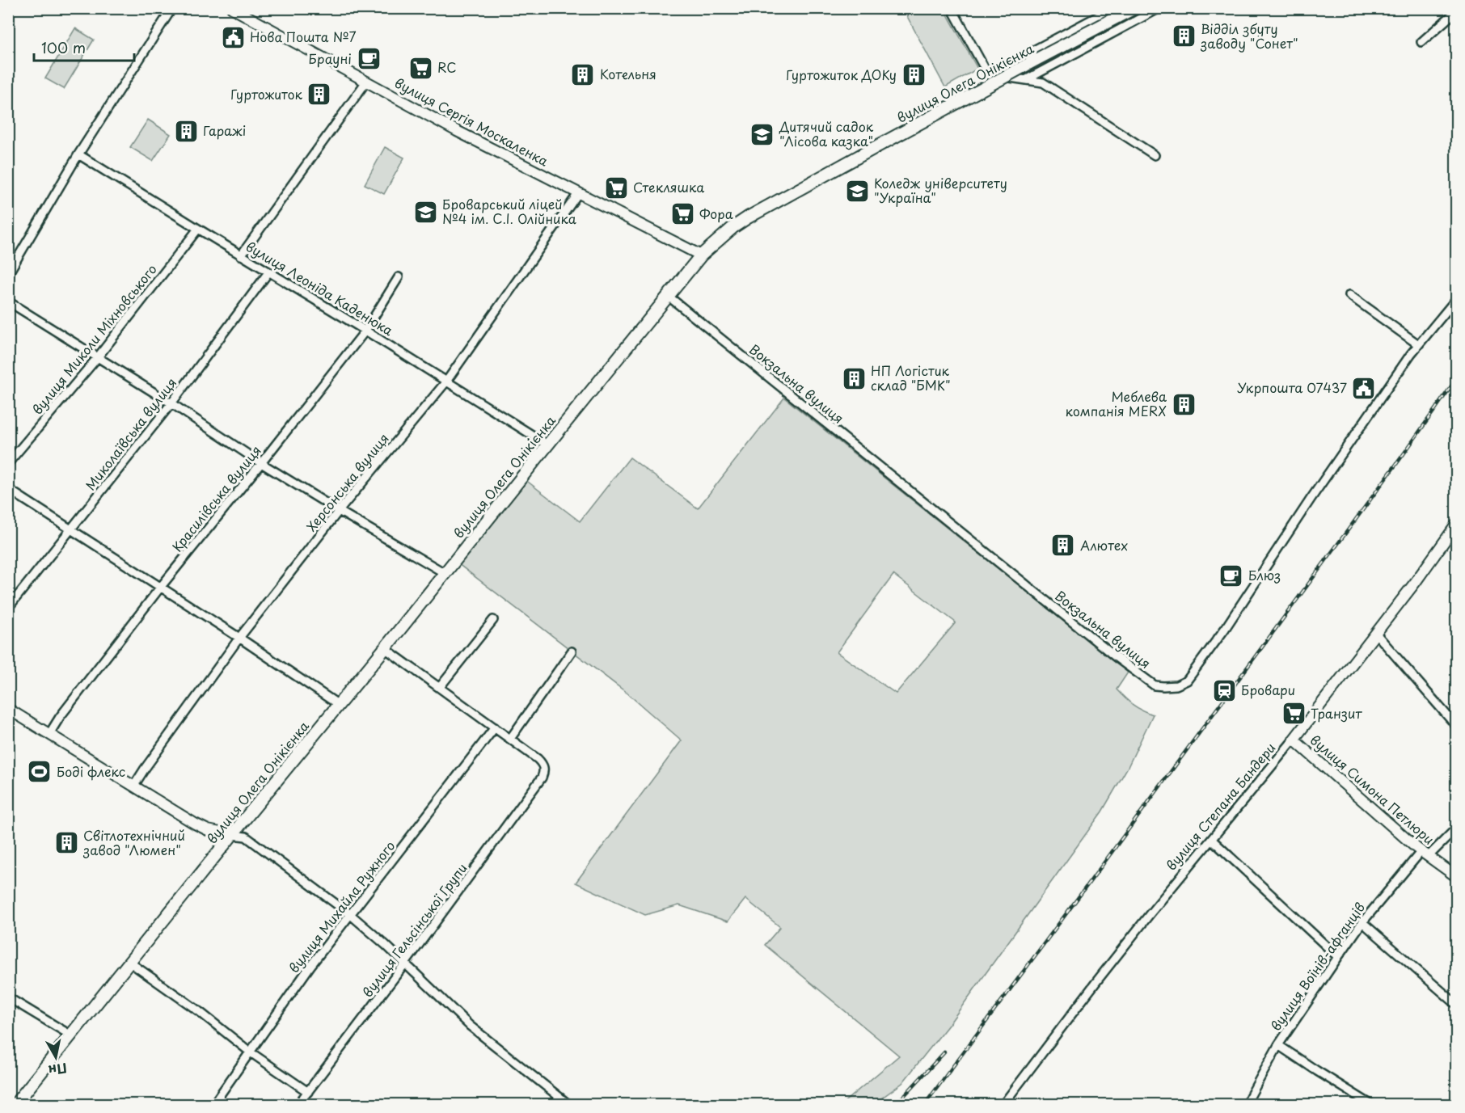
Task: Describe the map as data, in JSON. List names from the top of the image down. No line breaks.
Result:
{"streets":{"main road":["вулиця Олега Онікієнка"],"street":["вулиця Сергія Москаленка","вулиця Леоніда Каденюка","вулиця Миколи Міхновського","Вокзальна вулиця","Миколаївська вулиця","Херсонська вулиця","Красилівська вулиця","вулиця Симона Петлюри","вулиця Степана Бандери","вулиця Михайла Ружного","вулиця Гельсінської Групи","вулиця Воїнів-афганців"]},"crossings":[["вулиця Олега Онікієнка","вулиця Сергія Москаленка"],["вулиця Олега Онікієнка","вулиця Леоніда Каденюка"],["вулиця Олега Онікієнка","Вокзальна вулиця"],["вулиця Сергія Москаленка","Херсонська вулиця"],["вулиця Леоніда Каденюка","вулиця Миколи Міхновського"],["вулиця Леоніда Каденюка","Миколаївська вулиця"],["вулиця Леоніда Каденюка","Херсонська вулиця"],["вулиця Леоніда Каденюка","Красилівська вулиця"],["вулиця Симона Петлюри","вулиця Степана Бандери"],["вулиця Симона Петлюри","вулиця Воїнів-афганців"]],"places":{"building":["Відділ збуту заводу \"Сонет\"","Котельня","Гуртожиток ДОКу","Гуртожиток","Гаражі","НП Логістик склад \"БМК\"","Меблева компанія MERX","Алютех","Світлотехнічний завод \"Люмен\""],"public building":["Нова Пошта №7","Укрпошта 07437"],"cafe":["Брауні","Блюз"],"supermarket":["RC","Стекляшка","Фора","Транзит"],"school or university":["Дитячий садок \"Лісова казка\"","Коледж університету \"Україна\"","Броварський ліцей №4 ім. С.І. Олійника"],"station":["Бровари"],"sports":["Боді флекс"]},"scale_bar":"100 m","north":"bottom"}
